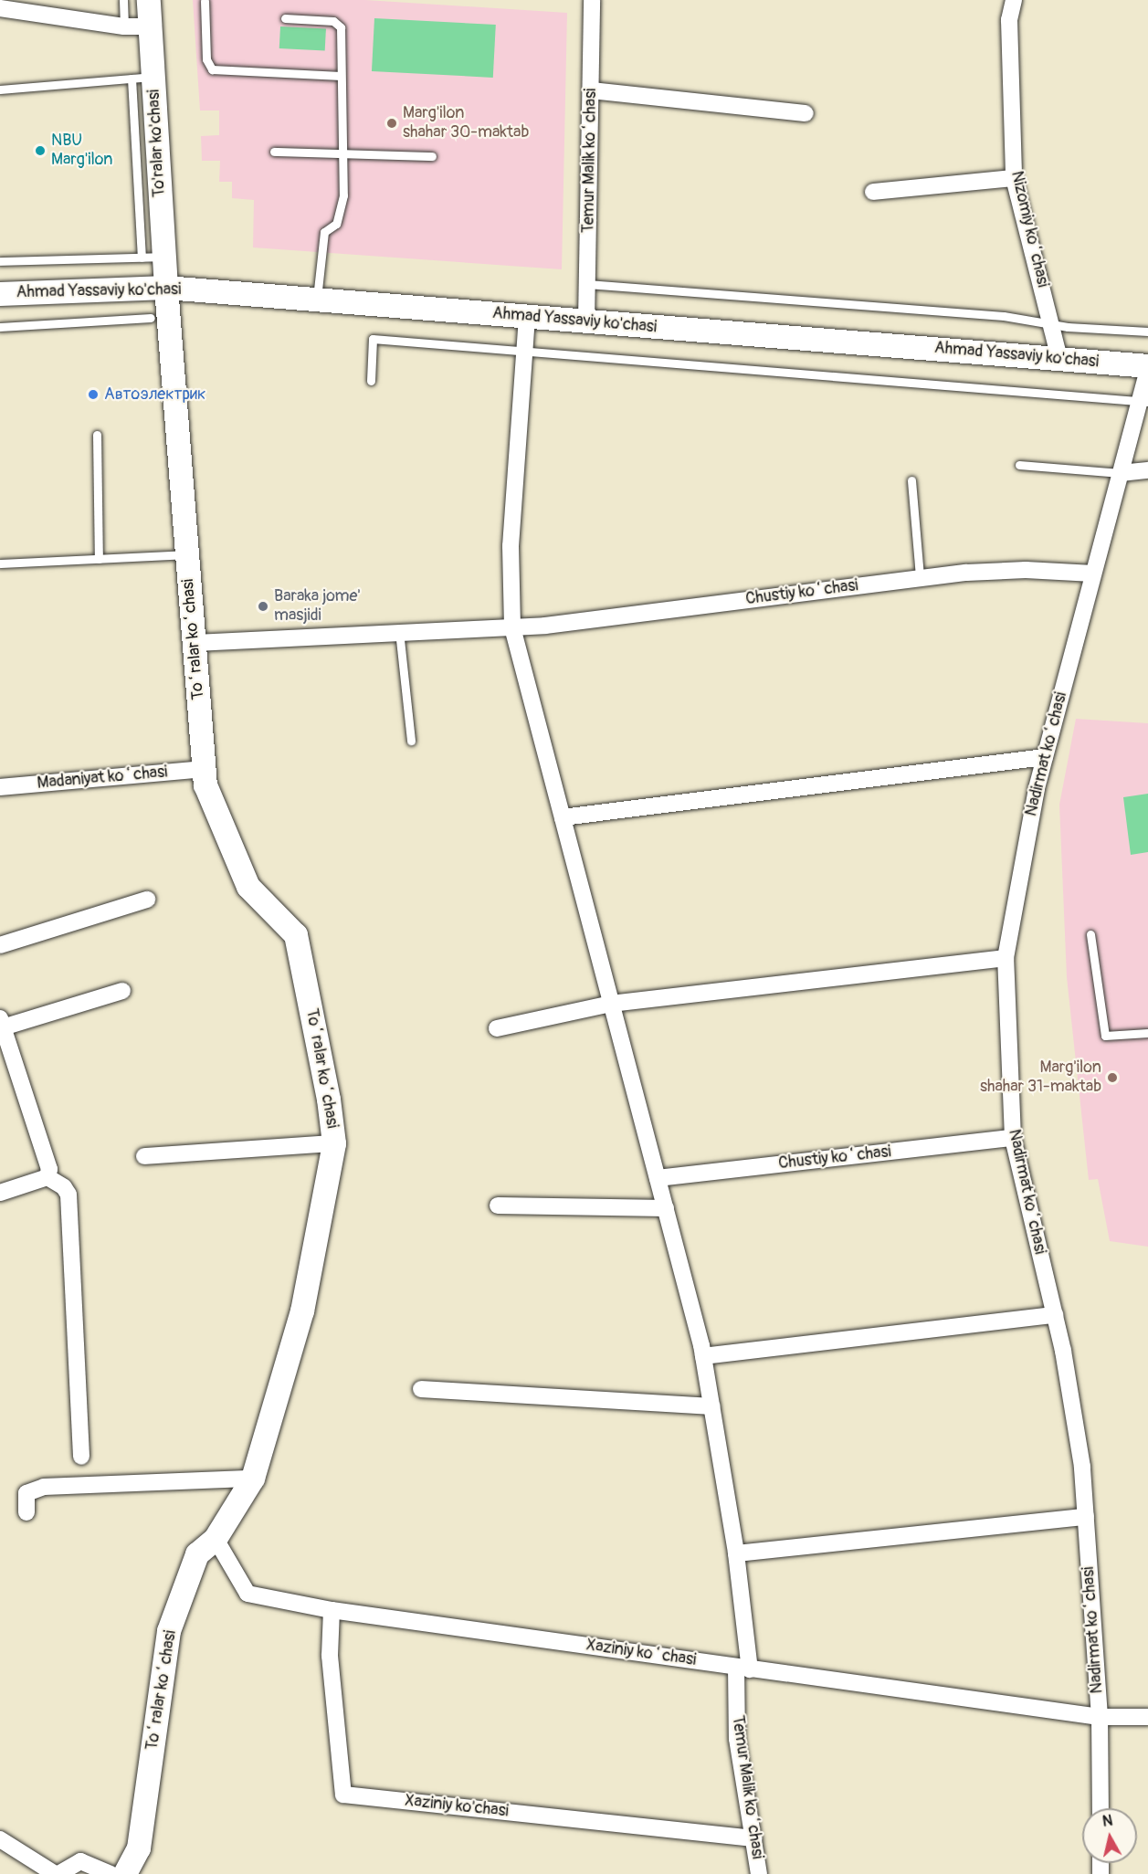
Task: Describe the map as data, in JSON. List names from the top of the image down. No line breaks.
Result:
{"streets":{"street":["To'ralar ko'chasi","Temur Malik koʻchasi","Nizomiy koʻchasi","Ahmad Yassaviy ko'chasi","Chustiy koʻchasi","Toʻralar koʻchasi","Nadirmat koʻchasi","Madaniyat koʻchasi","Xaziniy koʻchasi","Xaziniy ko'chasi"]},"crossings":[["To'ralar ko'chasi","Ahmad Yassaviy ko'chasi"],["To'ralar ko'chasi","Toʻralar koʻchasi"],["Temur Malik koʻchasi","Ahmad Yassaviy ko'chasi"],["Temur Malik koʻchasi","Xaziniy koʻchasi"],["Temur Malik koʻchasi","Xaziniy ko'chasi"],["Nizomiy koʻchasi","Ahmad Yassaviy ko'chasi"],["Ahmad Yassaviy ko'chasi","Toʻralar koʻchasi"],["Ahmad Yassaviy ko'chasi","Nadirmat koʻchasi"],["Chustiy koʻchasi","Toʻralar koʻchasi"],["Chustiy koʻchasi","Nadirmat koʻchasi"],["Toʻralar koʻchasi","Madaniyat koʻchasi"],["Toʻralar koʻchasi","Xaziniy koʻchasi"],["Nadirmat koʻchasi","Xaziniy koʻchasi"],["Xaziniy koʻchasi","Xaziniy ko'chasi"]],"places":["Marg'ilon shahar 30-maktab","NBU Marg'ilon","Автоэлектрик","Baraka jome' masjidi","Marg'ilon shahar 31-maktab"],"north":"top"}
